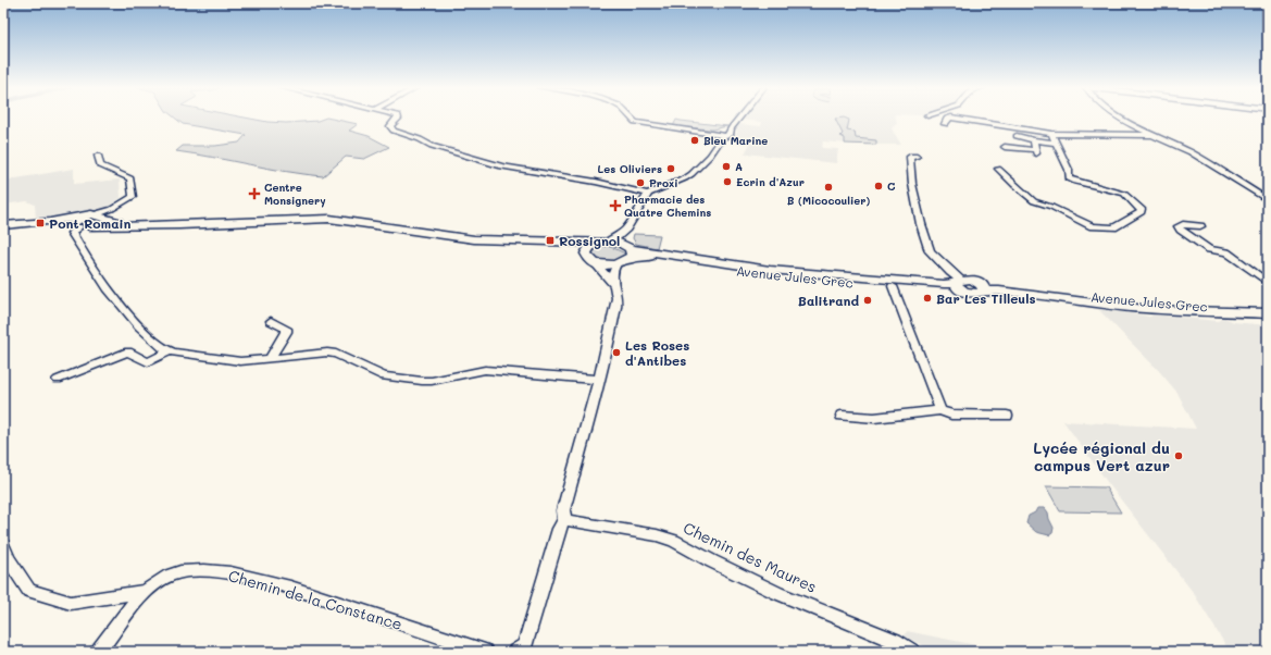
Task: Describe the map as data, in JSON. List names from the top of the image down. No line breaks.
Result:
{"streets":{"street":["Avenue Jules Grec","Chemin des Maures","Chemin de la Constance"]},"places":{"other":["Bleu Marine","A","Les Oliviers","Ecrin d'Azur","Proxi","C","B (Micocoulier)","Bar Les Tilleuls","Balitrand","Les Roses d'Antibes","Lycée régional du campus Vert azur"],"health":["Centre Monsignery","Pharmacie des Quatre Chemins"],"transit":["Pont Romain","Rossignol"]}}
